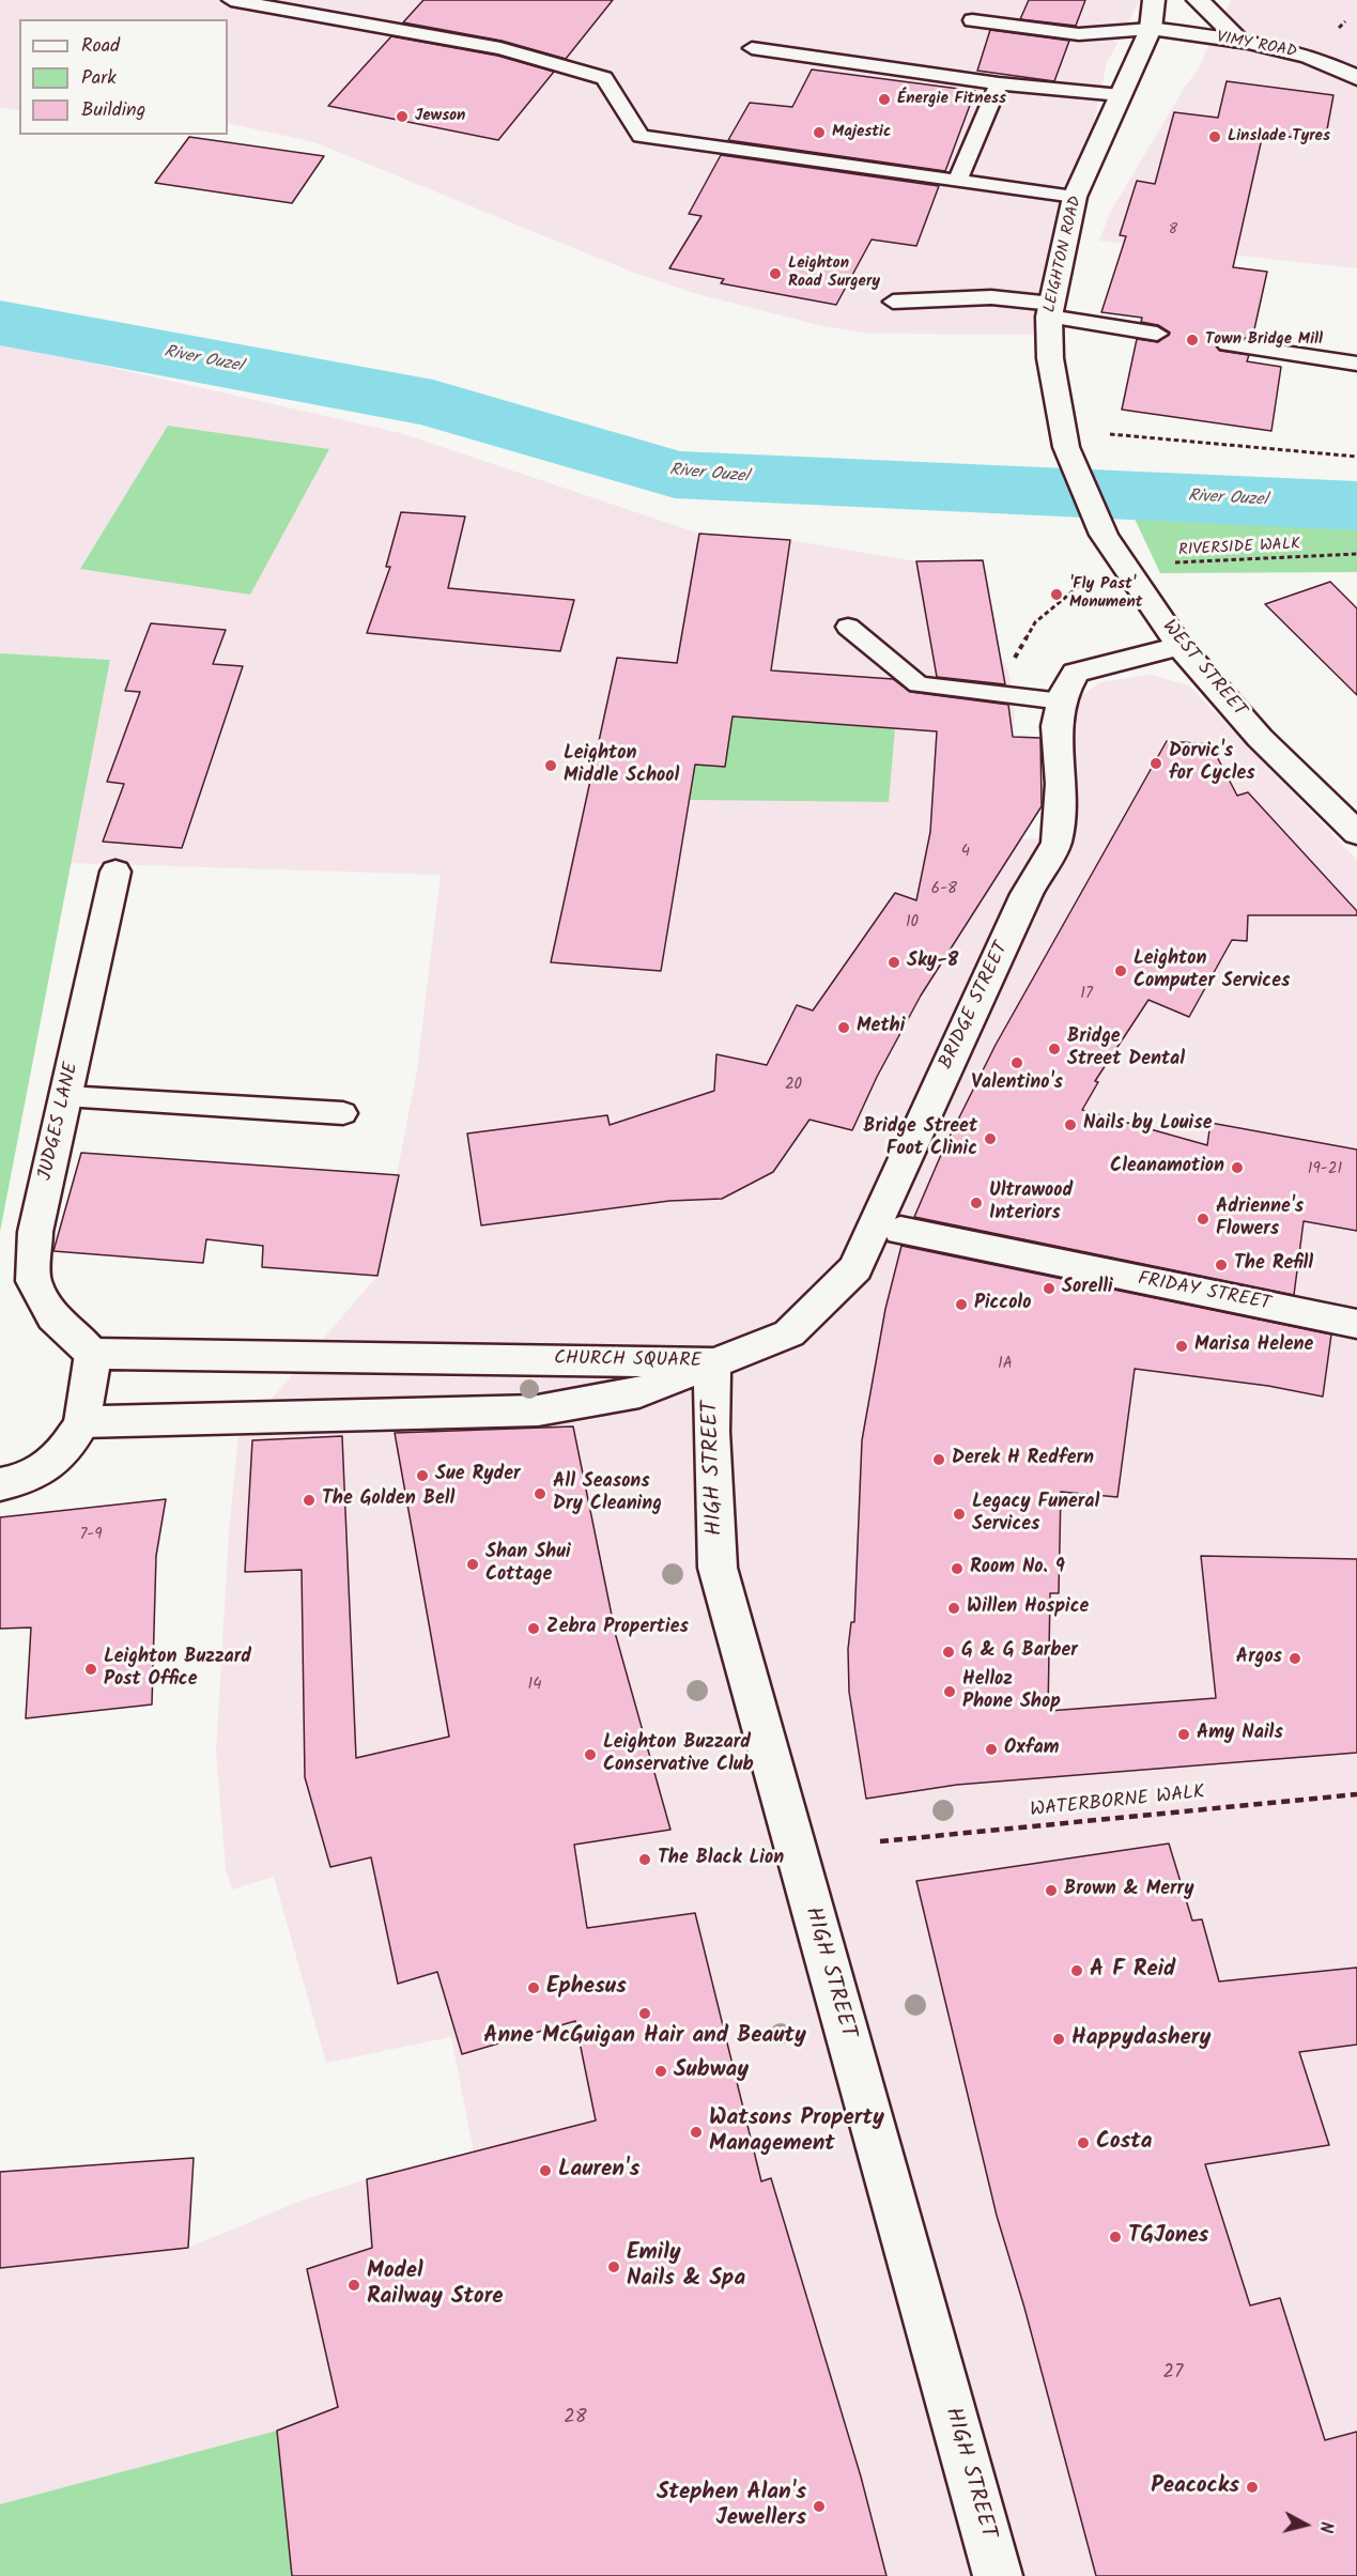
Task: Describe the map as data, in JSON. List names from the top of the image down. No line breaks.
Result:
{"streets":{"street":["VIMY ROAD","LEIGHTON ROAD","WEST STREET","BRIDGE STREET","JUDGES LANE","FRIDAY STREET","CHURCH SQUARE","HIGH STREET"],"path":["RIVERSIDE WALK","WATERBORNE WALK"]},"crossings":[["VIMY ROAD","LEIGHTON ROAD"],["LEIGHTON ROAD","WEST STREET"],["RIVERSIDE WALK","WEST STREET"],["WEST STREET","BRIDGE STREET"],["BRIDGE STREET","CHURCH SQUARE"],["BRIDGE STREET","HIGH STREET"],["JUDGES LANE","CHURCH SQUARE"],["CHURCH SQUARE","HIGH STREET"]],"water":["River Ouzel"],"places":["Énergie Fitness","Jewson","Majestic","Linslade Tyres","Leighton Road Surgery","Town Bridge Mill","'Fly Past' Monument","Dorvic's for Cycles","Leighton Middle School","Sky-8","Leighton Computer Services","Methi","Bridge Street Dental","Valentino's","Nails by Louise","Bridge Street Foot Clinic","Cleanamotion","Ultrawood Interiors","Adrienne's Flowers","The Refill","Sorelli","Piccolo","Marisa Helene","Derek H Redfern","Sue Ryder","All Seasons Dry Cleaning","The Golden Bell","Legacy Funeral Services","Shan Shui Cottage","Room No. 9","Willen Hospice","Zebra Properties","G & G Barber","Argos","Leighton Buzzard Post Office","Helloz Phone Shop","Amy Nails","Oxfam","Leighton Buzzard Conservative Club","The Black Lion","Brown & Merry","A F Reid","Ephesus","Anne McGuigan Hair and Beauty","Happydashery","Subway","Watsons Property Management","Costa","Lauren's","TGJones","Emily Nails & Spa","Model Railway Store","Peacocks","Stephen Alan's Jewellers"],"house_numbers":["8","4","6-8","10","17","20","19-21","1A","7-9","14","27","28"],"legend":["Road","Park","Building"],"north":"right"}
